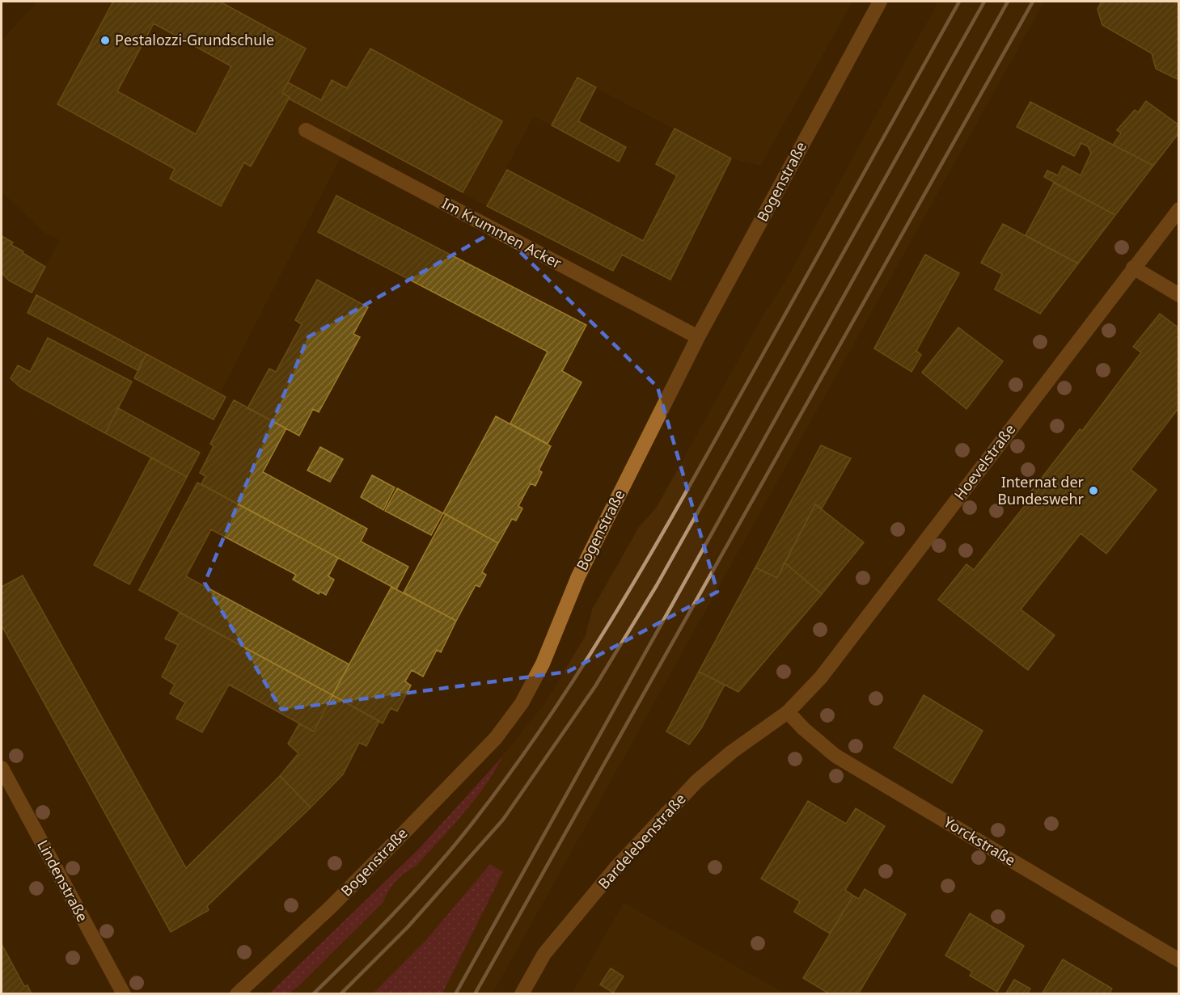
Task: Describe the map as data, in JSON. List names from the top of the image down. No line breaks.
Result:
{"streets":{"street":["Bogenstraße","Im Krummen Acker","Hoevelstraße","Bardelebenstraße","Yorckstraße","Lindenstraße"]},"crossings":[["Bogenstraße","Im Krummen Acker"],["Hoevelstraße","Bardelebenstraße"],["Hoevelstraße","Yorckstraße"],["Bardelebenstraße","Yorckstraße"]],"places":["Pestalozzi-Grundschule","Internat der Bundeswehr"]}
